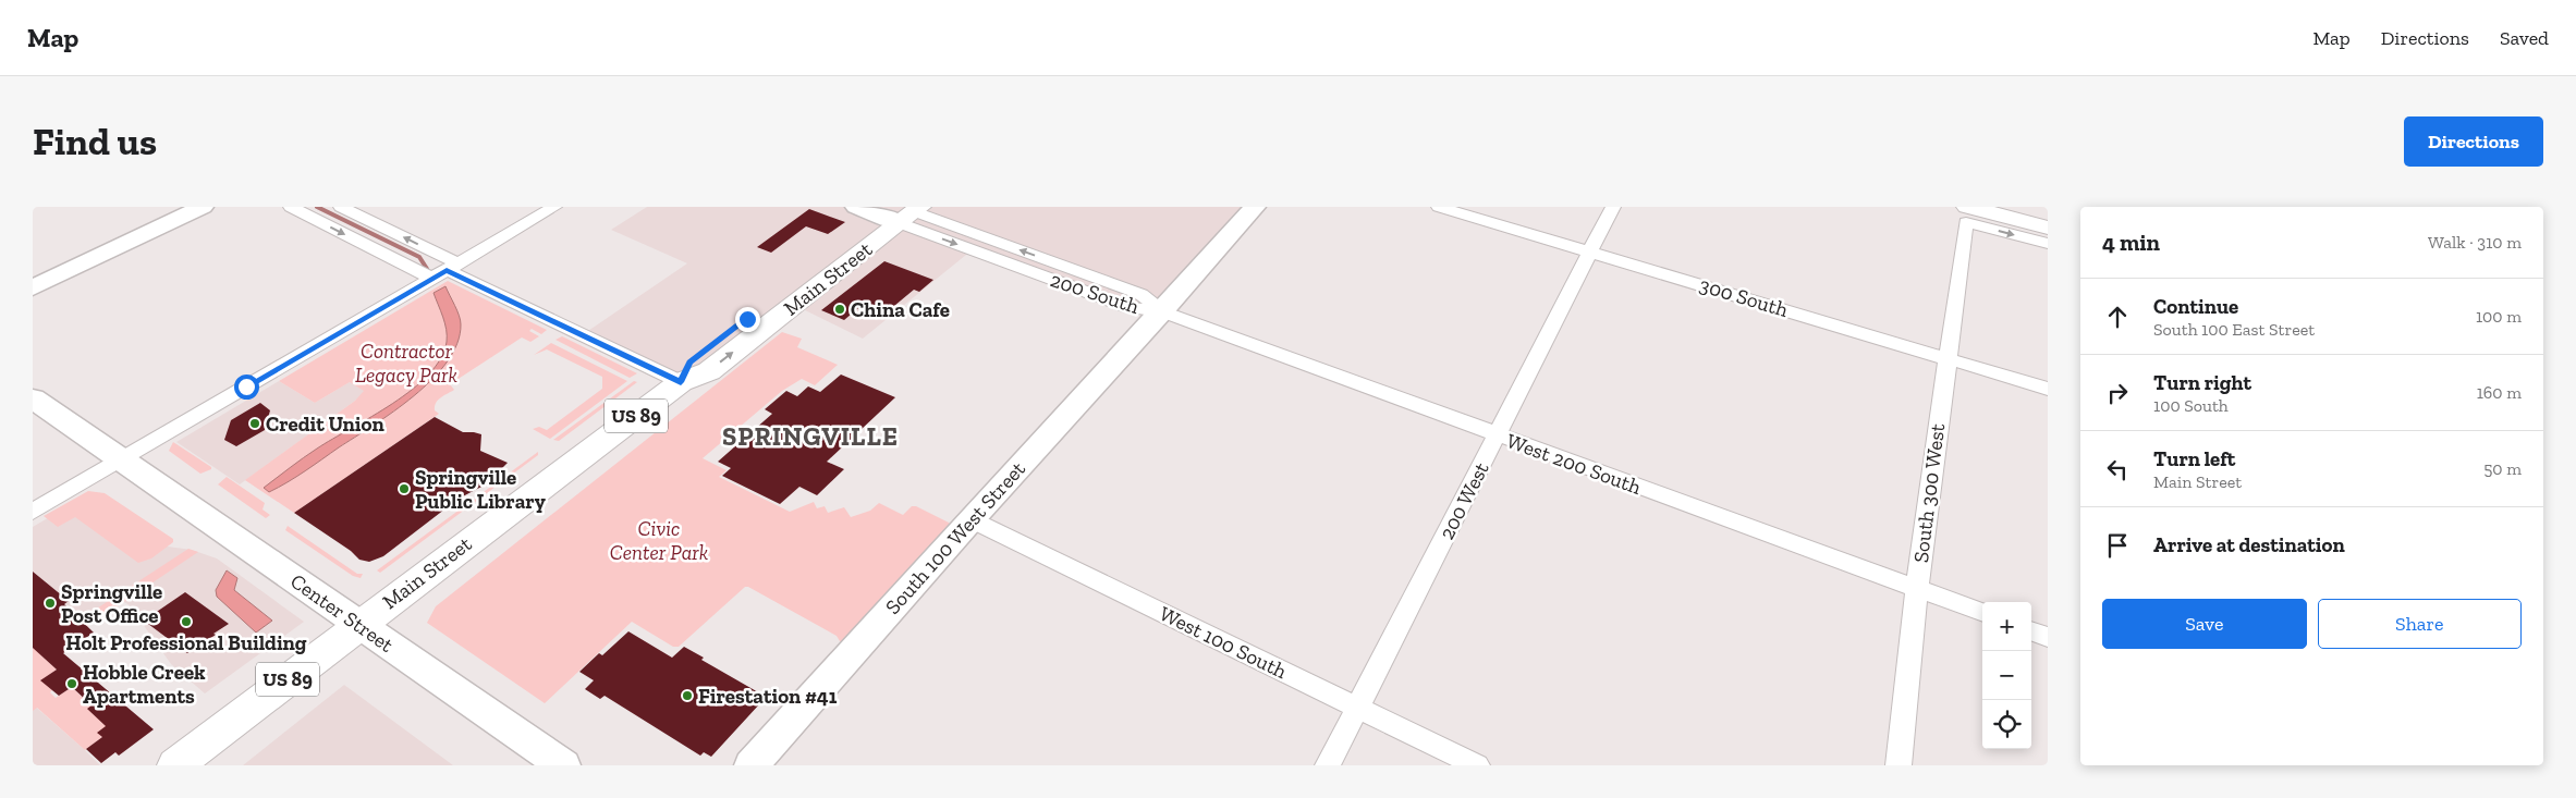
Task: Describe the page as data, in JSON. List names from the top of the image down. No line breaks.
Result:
{"streets":{"main road":["Main Street","US 89"],"street":["200 South","300 South","West 200 South","South 300 West","200 West","South 100 West Street","Center Street","West 100 South"]},"crossings":[["Main Street","200 South"],["Main Street","Center Street"],["200 South","West 200 South"],["200 South","South 100 West Street"],["300 South","South 300 West"],["300 South","200 West"],["West 200 South","South 300 West"],["West 200 South","200 West"],["West 200 South","South 100 West Street"],["200 West","West 100 South"],["South 100 West Street","West 100 South"]],"districts":["SPRINGVILLE"],"parks":["Contractor Legacy Park","Civic Center Park"],"places":["China Cafe","Credit Union","Springville Public Library","Springville Post Office","Holt Professional Building","Hobble Creek Apartments","Firestation #41"],"page":{"header":"Map","nav":["Map","Directions","Saved"],"buttons":["Directions",["Save","Share"]],"title":"Find us","heading":["4 min","Walk · 310 m"],"list":[["Continue","South 100 East Street","100 m"],["Turn right","100 South","160 m"],["Turn left","Main Street","50 m"],"Arrive at destination"],"map_buttons":["+","−"]}}
